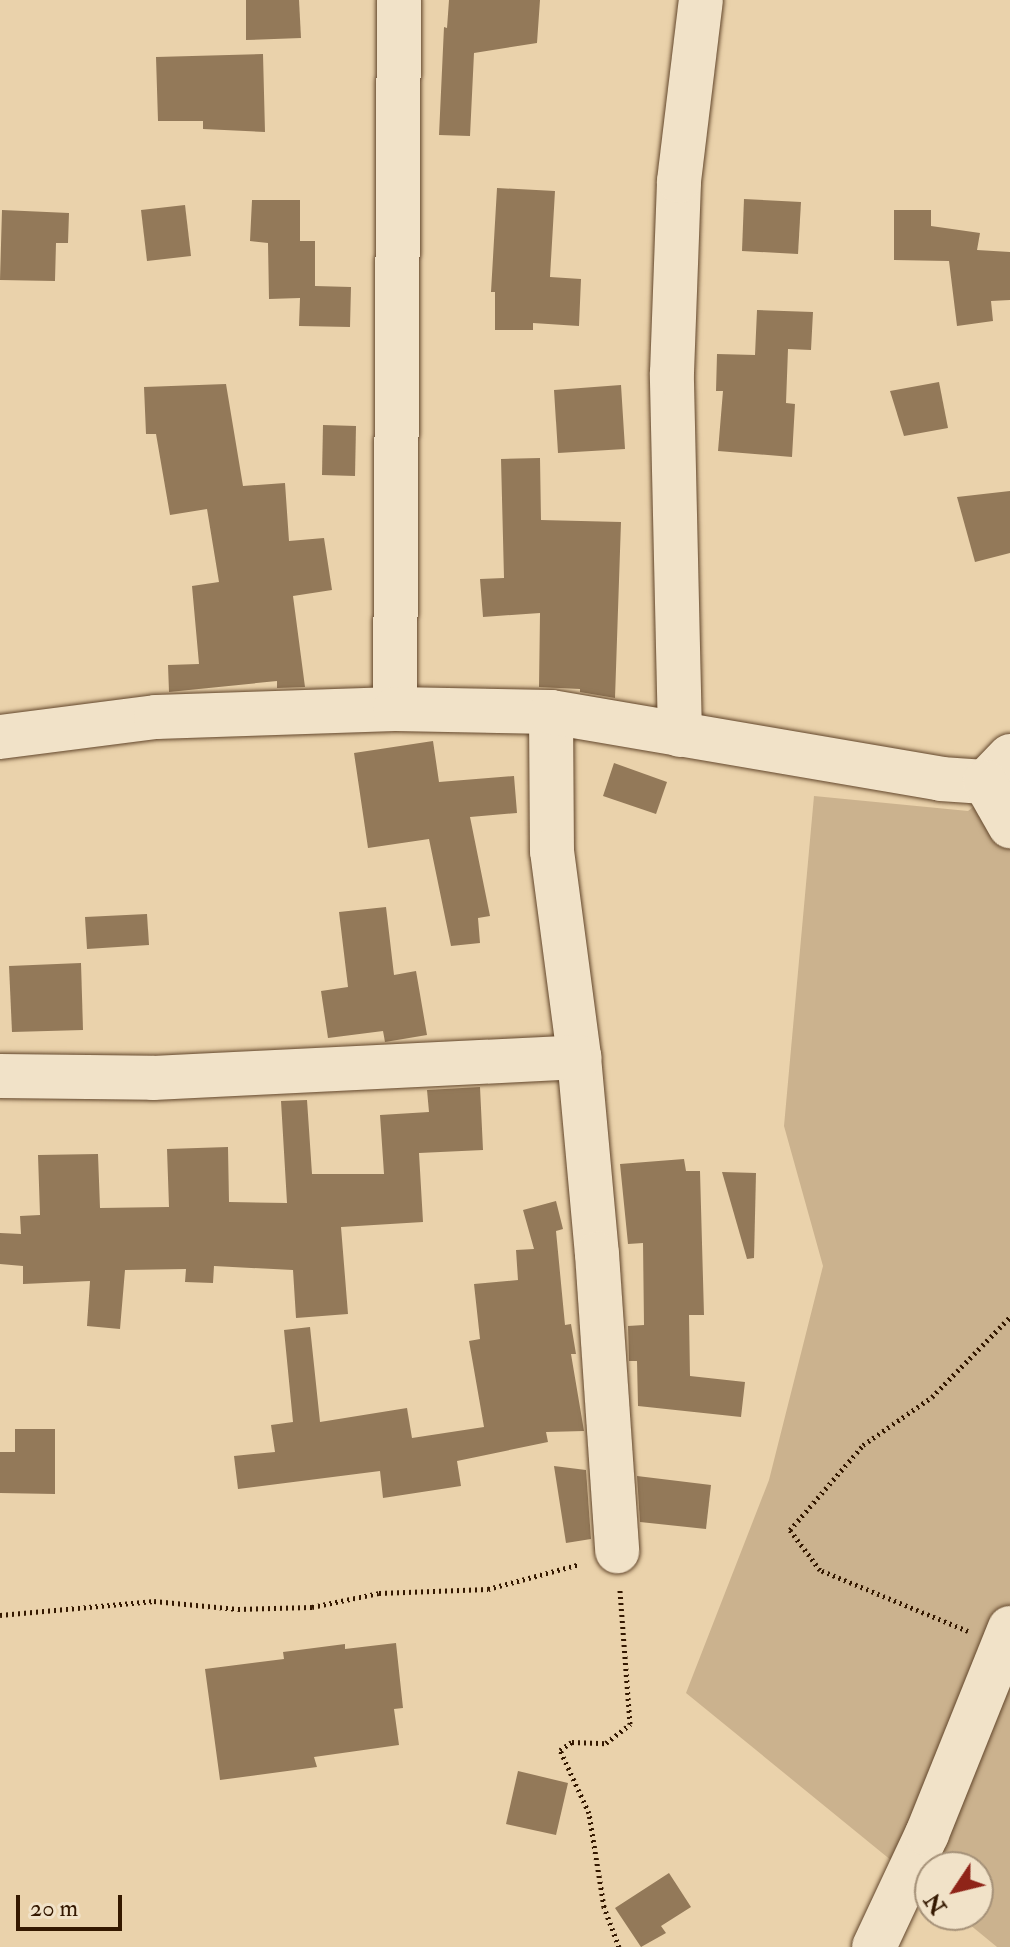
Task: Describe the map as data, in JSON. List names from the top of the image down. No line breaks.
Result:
{"scale_bar":"20 m","north":"bottom left"}
